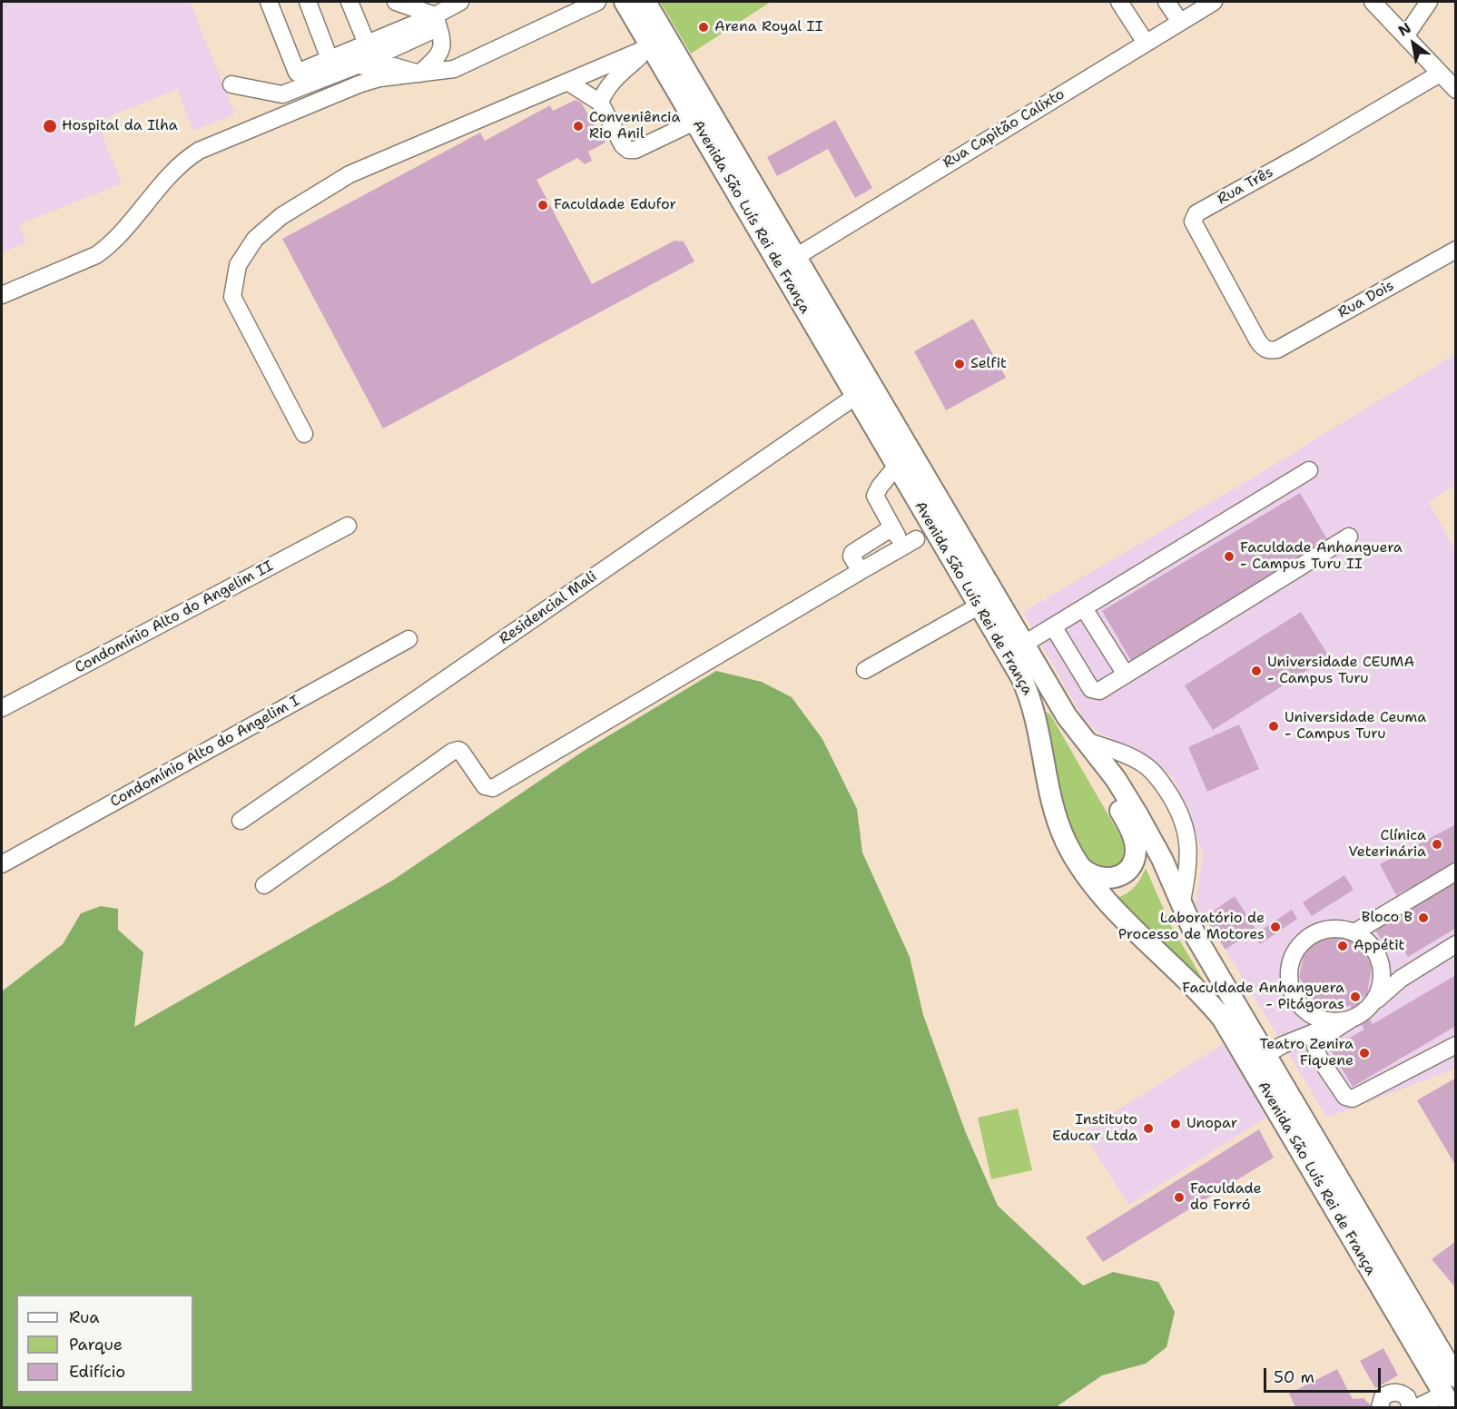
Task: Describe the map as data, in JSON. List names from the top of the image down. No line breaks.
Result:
{"streets":{"main road":["Avenida São Luís Rei de França"],"street":["Rua Capitão Calixto","Rua Três","Rua Dois","Residencial Mali","Condomínio Alto do Angelim II","Condomínio Alto do Angelim I"]},"crossings":[["Rua Capitão Calixto","Avenida São Luís Rei de França"],["Rua Três","Rua Dois"],["Avenida São Luís Rei de França","Residencial Mali"]],"places":["Arena Royal II","Hospital da Ilha","Conveniência Rio Anil","Faculdade Edufor","Selfit","Faculdade Anhanguera - Campus Turu II","Universidade CEUMA - Campus Turu","Universidade Ceuma - Campus Turu","Clínica Veterinária","Bloco B","Laboratório de Processo de Motores","Appétit","Faculdade Anhanguera - Pitágoras","Teatro Zenira Fiquene","Unopar","Instituto Educar Ltda","Faculdade do Forró"],"legend":["Rua","Parque","Edifício"],"scale_bar":"50 m","north":"top left"}
